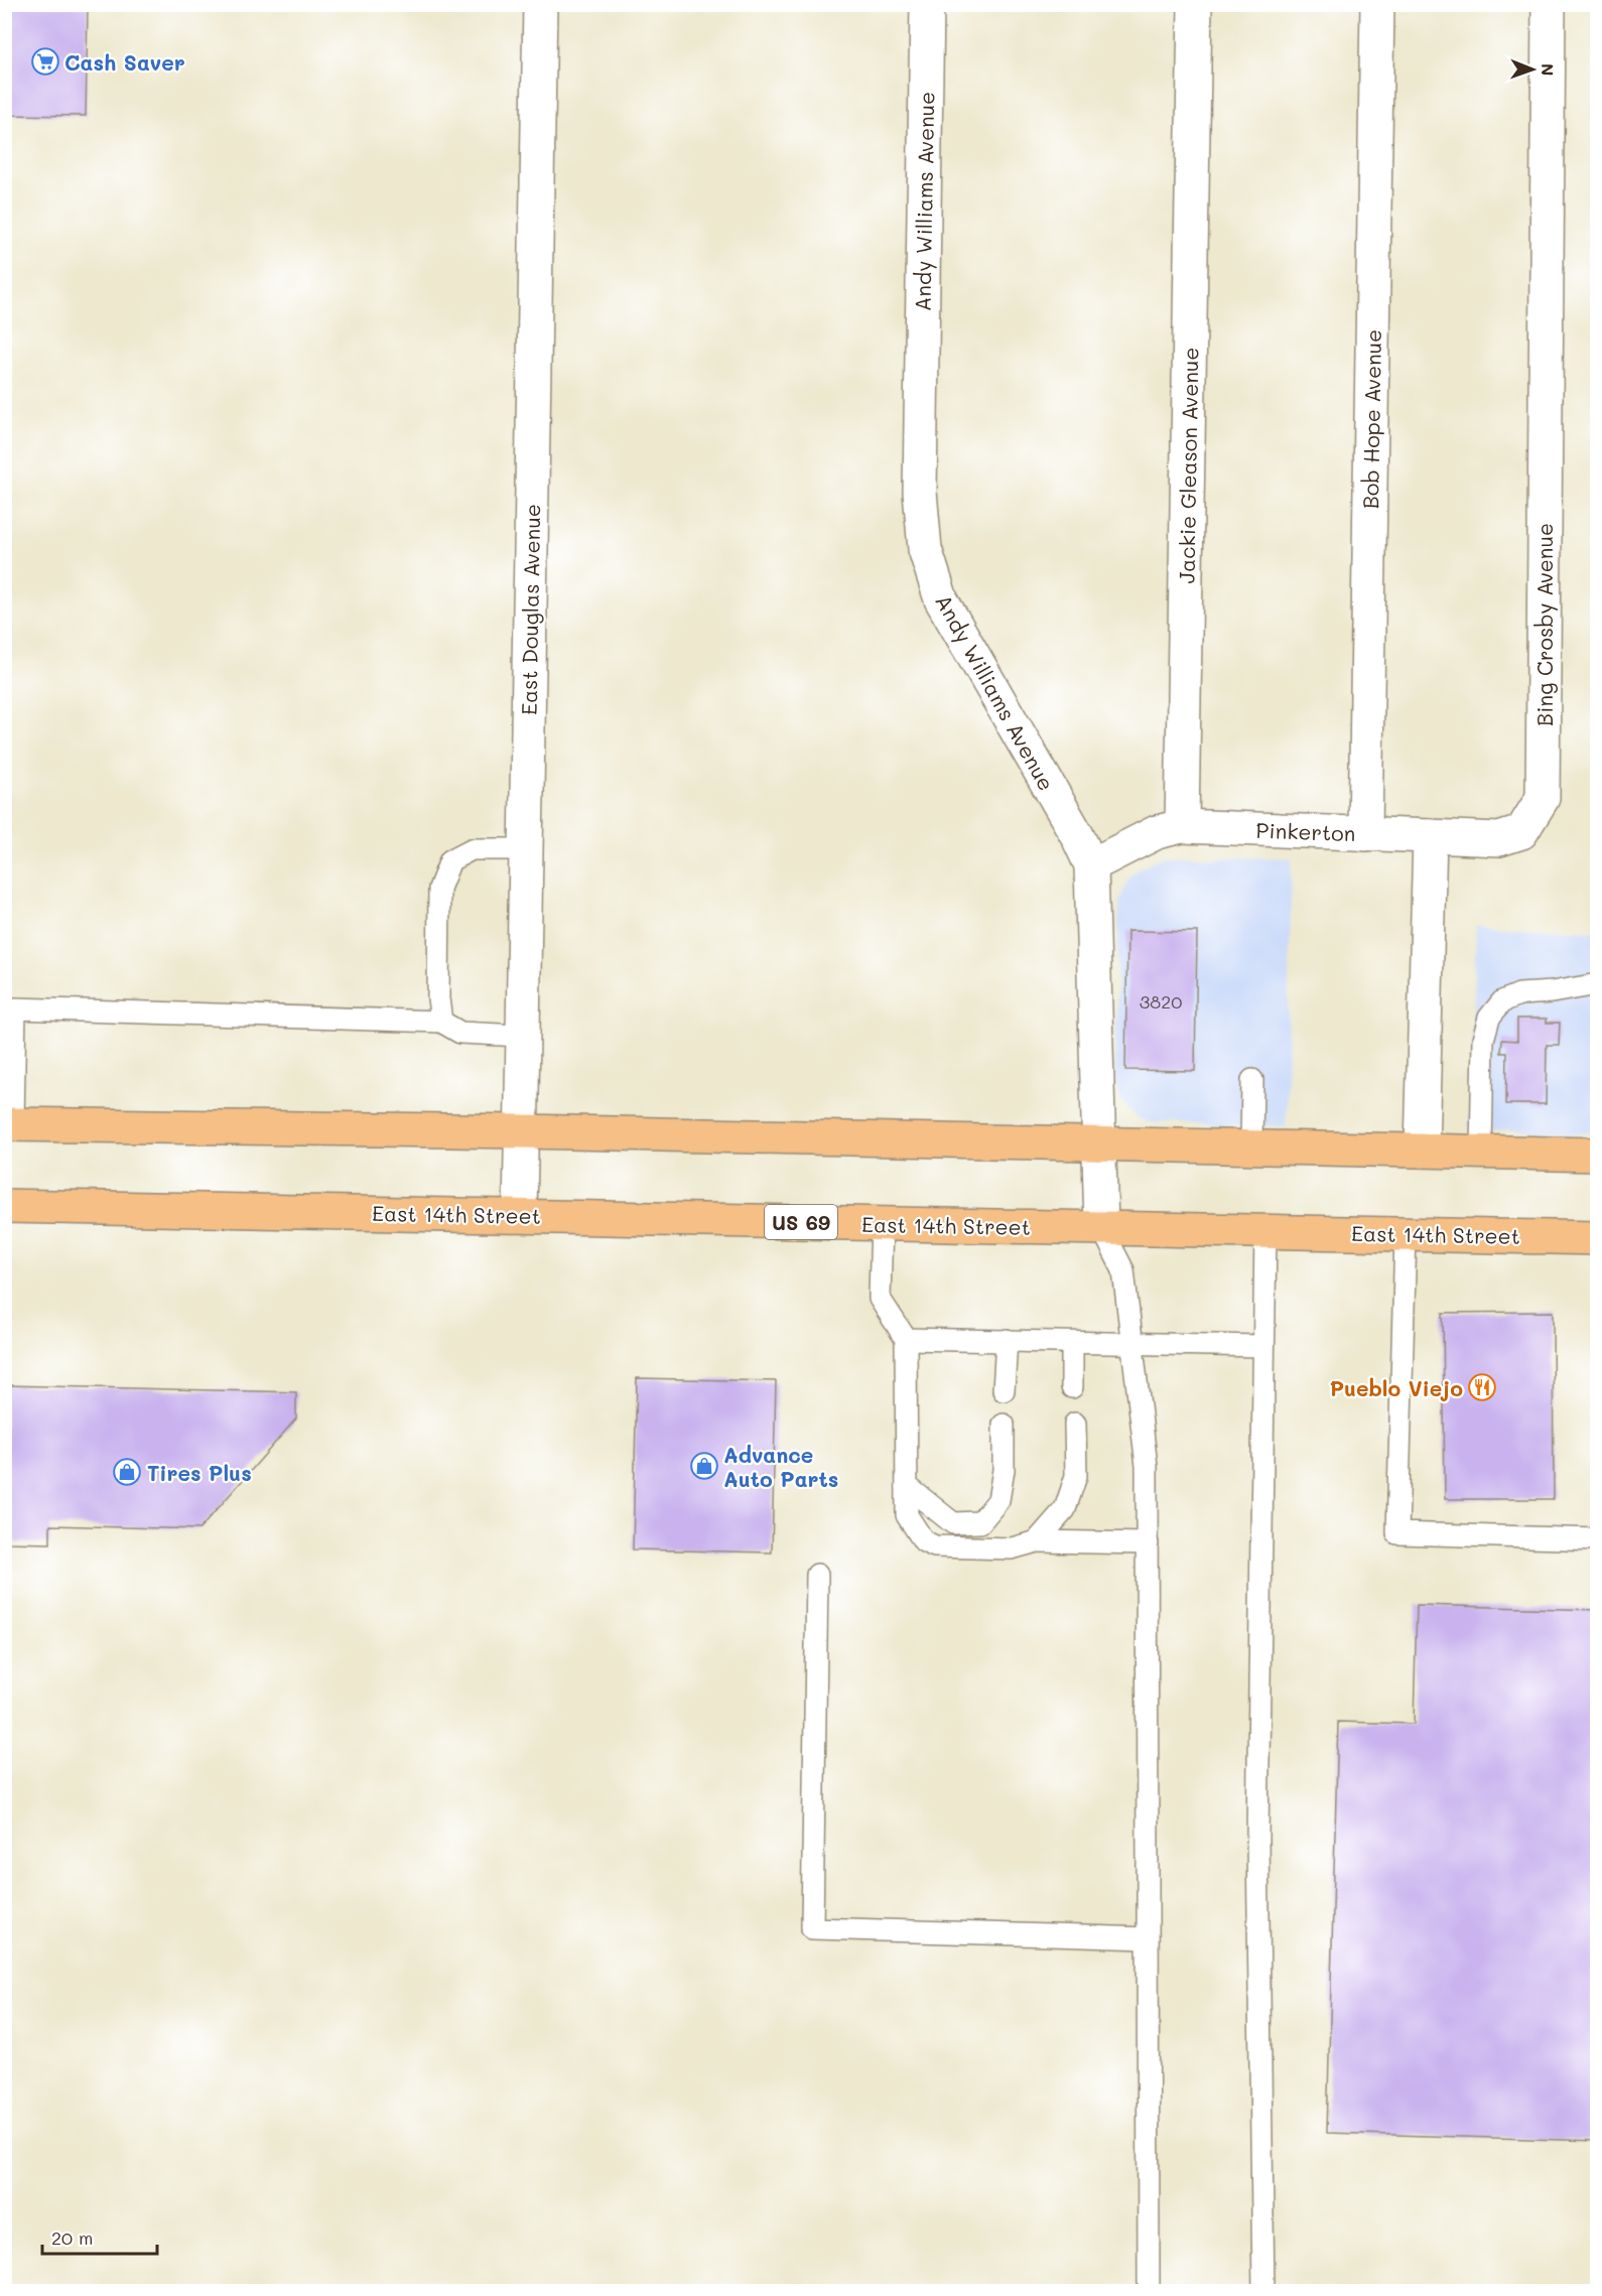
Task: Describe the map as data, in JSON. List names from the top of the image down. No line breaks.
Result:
{"streets":{"main road":["East 14th Street","US 69"],"street":["Andy Williams Avenue","Bob Hope Avenue","Jackie Gleason Avenue","East Douglas Avenue","Bing Crosby Avenue","Pinkerton"]},"crossings":[["Andy Williams Avenue","East 14th Street"],["Bob Hope Avenue","Pinkerton"],["Jackie Gleason Avenue","Pinkerton"],["East Douglas Avenue","East 14th Street"],["Bing Crosby Avenue","Pinkerton"]],"places":{"supermarket":["Cash Saver"],"restaurant":["Pueblo Viejo"],"shop":["Advance Auto Parts","Tires Plus"]},"house_numbers":["3820"],"scale_bar":"20 m","north":"right"}
